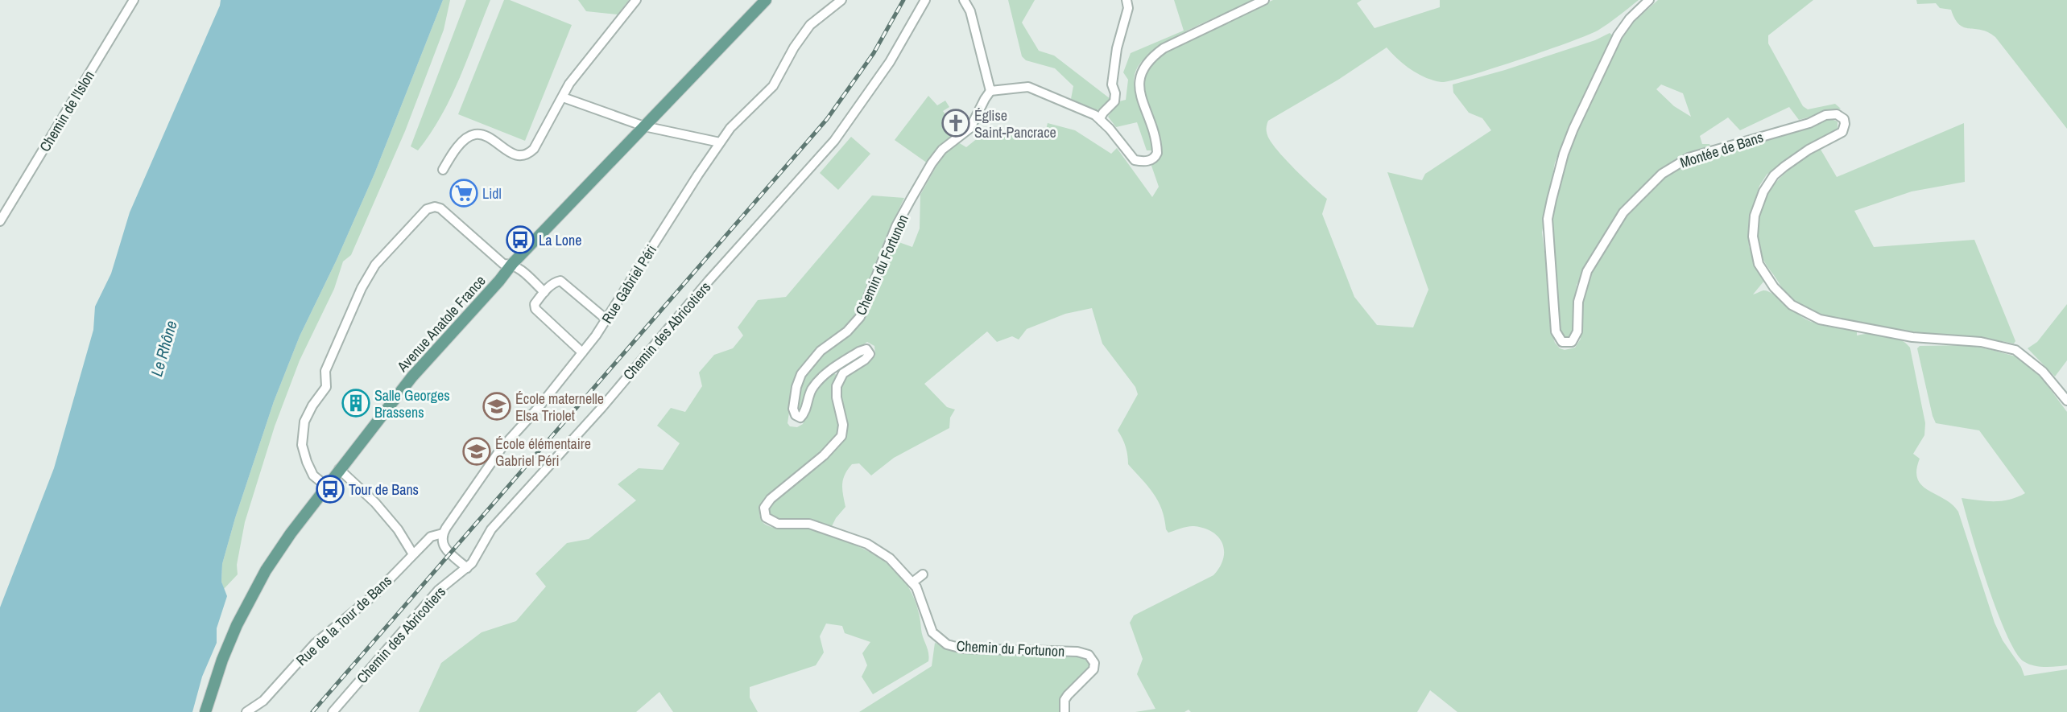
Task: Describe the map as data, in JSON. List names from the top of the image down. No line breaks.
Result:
{"streets":{"main road":["Avenue Anatole France"],"street":["Chemin de l'Islon","Montée de Bans","Chemin du Fortunon","Rue Gabriel Péri","Chemin des Abricotiers","Rue de la Tour de Bans"]},"crossings":[["Rue Gabriel Péri","Rue de la Tour de Bans"]],"water":["Le Rhône"],"places":{"church":["Église Saint-Pancrace"],"supermarket":["Lidl"],"bus stop":["La Lone","Tour de Bans"],"building":["Salle Georges Brassens"],"school or university":["École maternelle Elsa Triolet","École élémentaire Gabriel Péri"]}}
